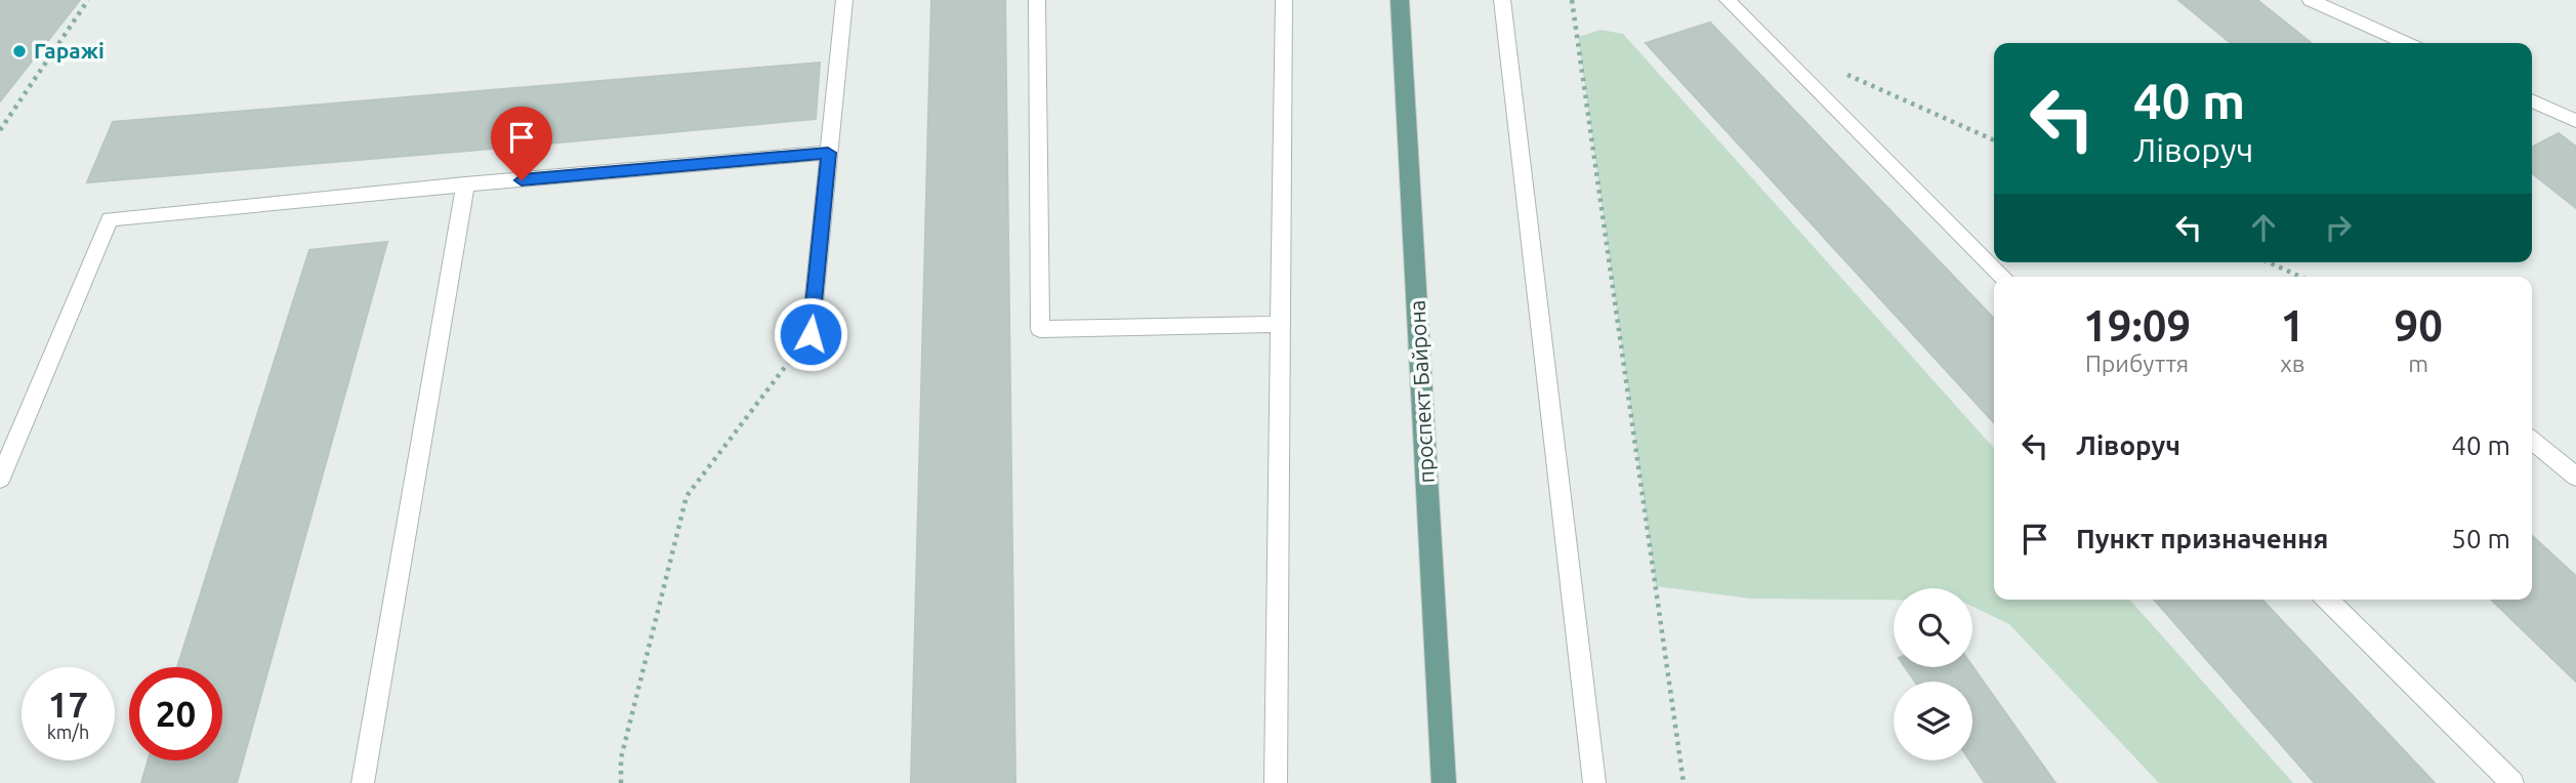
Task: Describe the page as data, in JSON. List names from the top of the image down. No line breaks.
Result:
{"streets":{"main road":["проспект Байрона"]},"places":["Гаражі"],"page":{"turn":["40 m","Ліворуч"],"eta":["19:09","Прибуття","1","хв","90","m"],"list":[{"name":"Ліворуч","value":"40 m"},{"name":"Пункт призначення","value":"50 m"}],"speed":"17 km/h","limit":"20"}}
